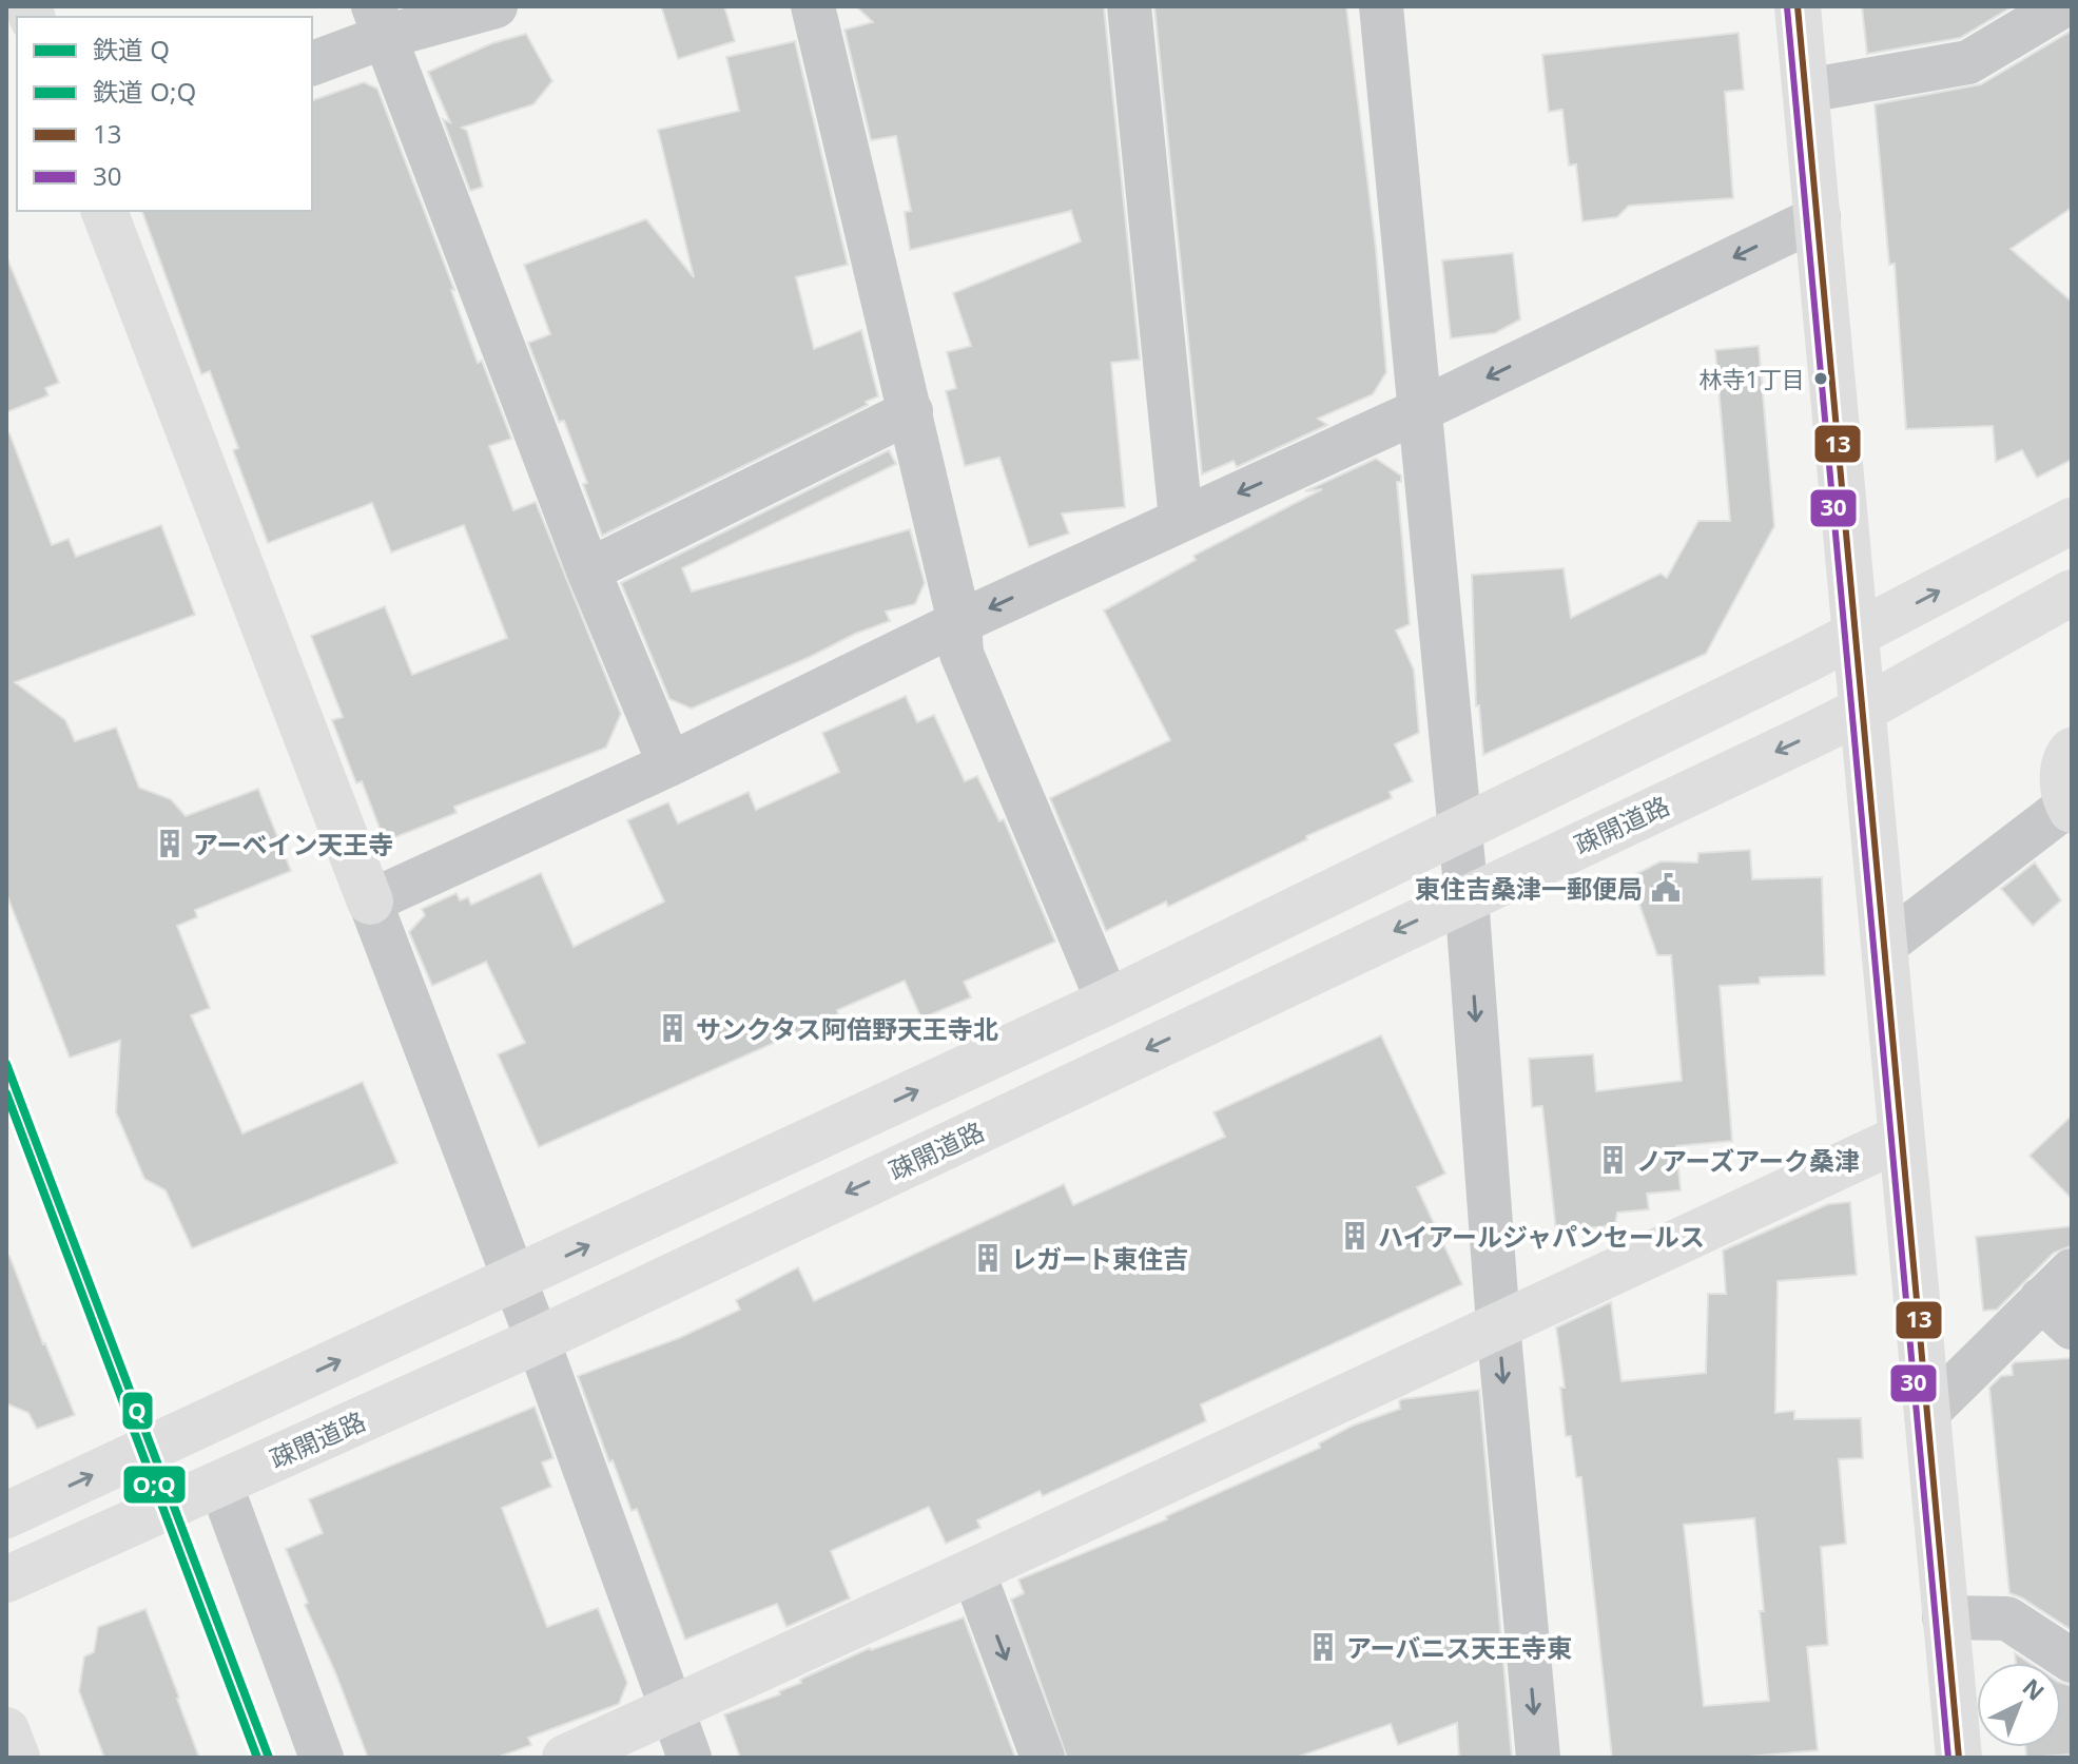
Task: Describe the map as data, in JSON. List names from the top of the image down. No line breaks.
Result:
{"streets":{"main road":["疎開道路"]},"places":{"other":["林寺1丁目"],"building":["アーベイン天王寺","サンクタス阿倍野天王寺北","ノアーズアーク桑津","ハイアールジャパンセールス","レガート東住吉","アーバニス天王寺東"],"public building":["東住吉桑津一郵便局"]},"lines":["transit line 13","transit line 30","rail line Q","rail line O;Q"],"legend":["鉄道 Q","鉄道 O;Q","13","30"],"north":"top right"}
